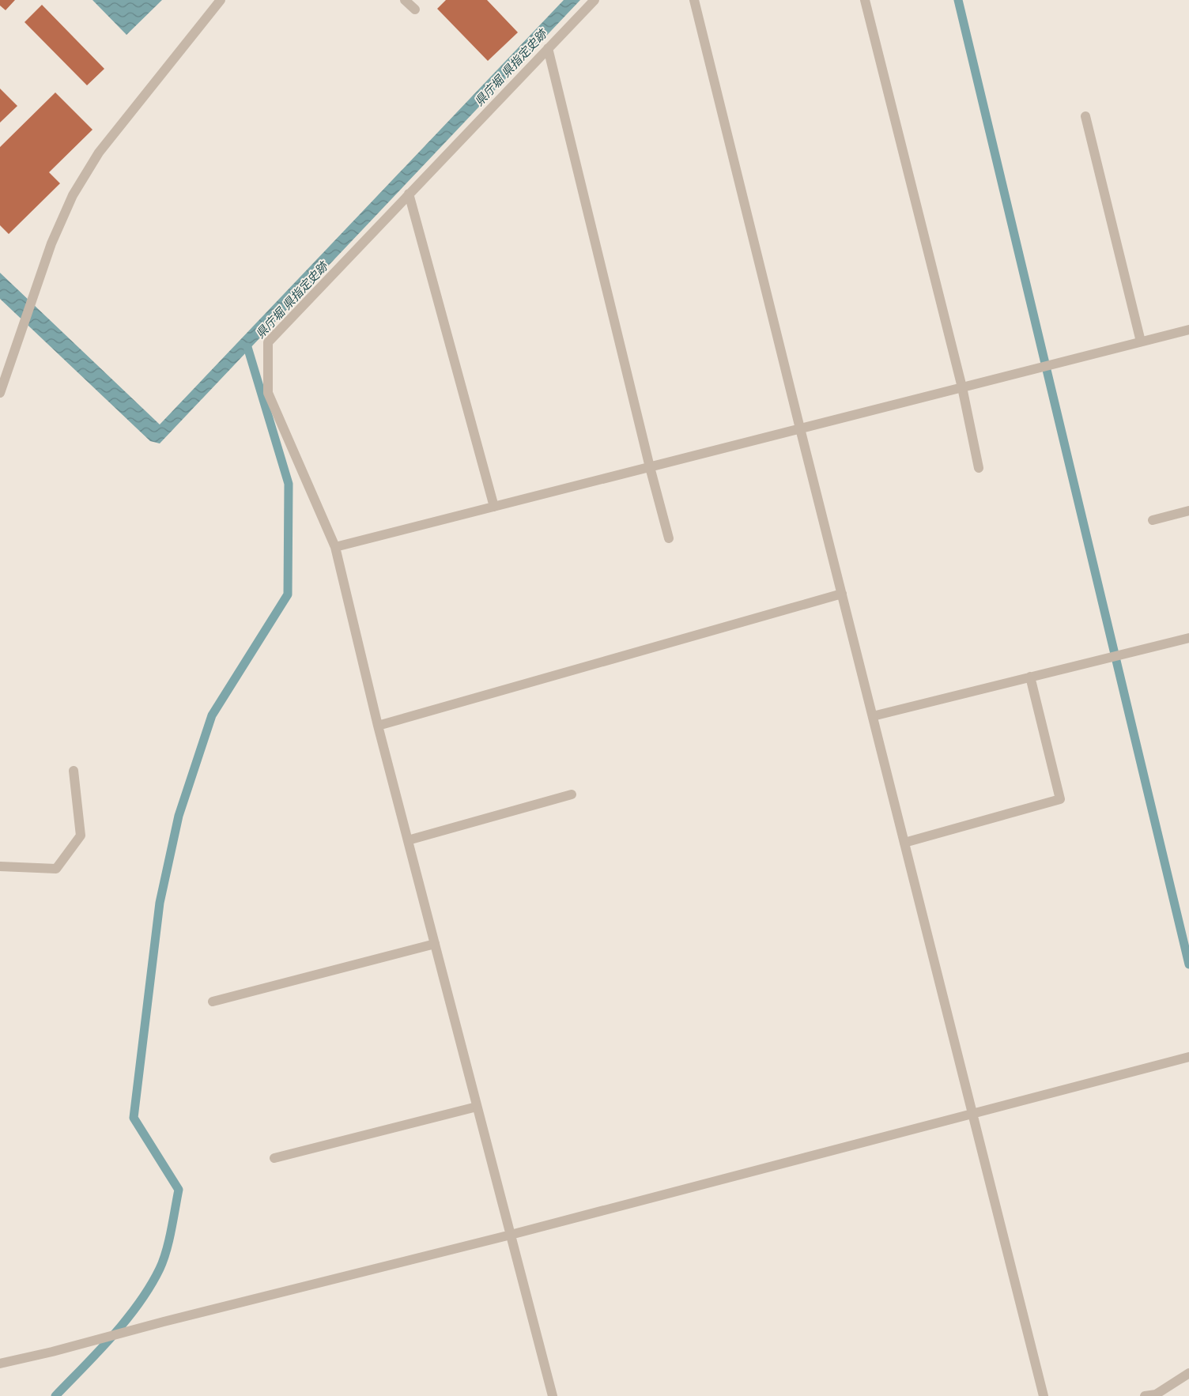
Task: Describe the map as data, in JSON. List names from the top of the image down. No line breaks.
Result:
{"water":["県庁堀 県指定史跡"]}
